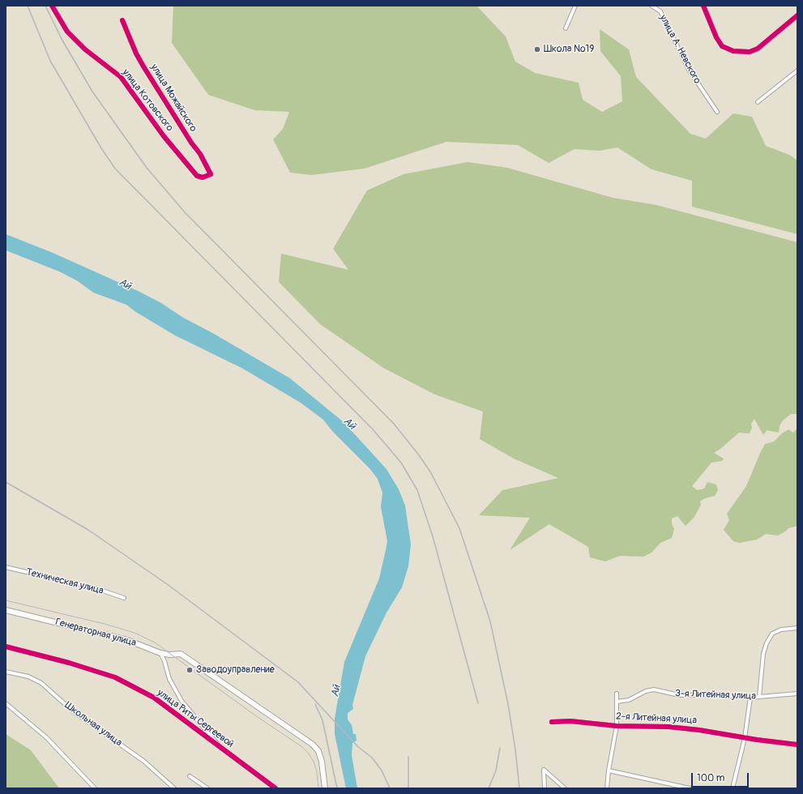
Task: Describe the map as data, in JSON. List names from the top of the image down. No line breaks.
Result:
{"streets":{"main road":["Генераторная улица"],"street":["улица А. Невского","улица Можайского","улица Котовского","Техническая улица","3-я Литейная улица","улица Риты Сергеевой","2-я Литейная улица","Школьная улица"]},"crossings":[["улица Можайского","улица Котовского"]],"water":["Ай"],"places":["Школа №19","Заводоуправление"],"scale_bar":"100 m"}
